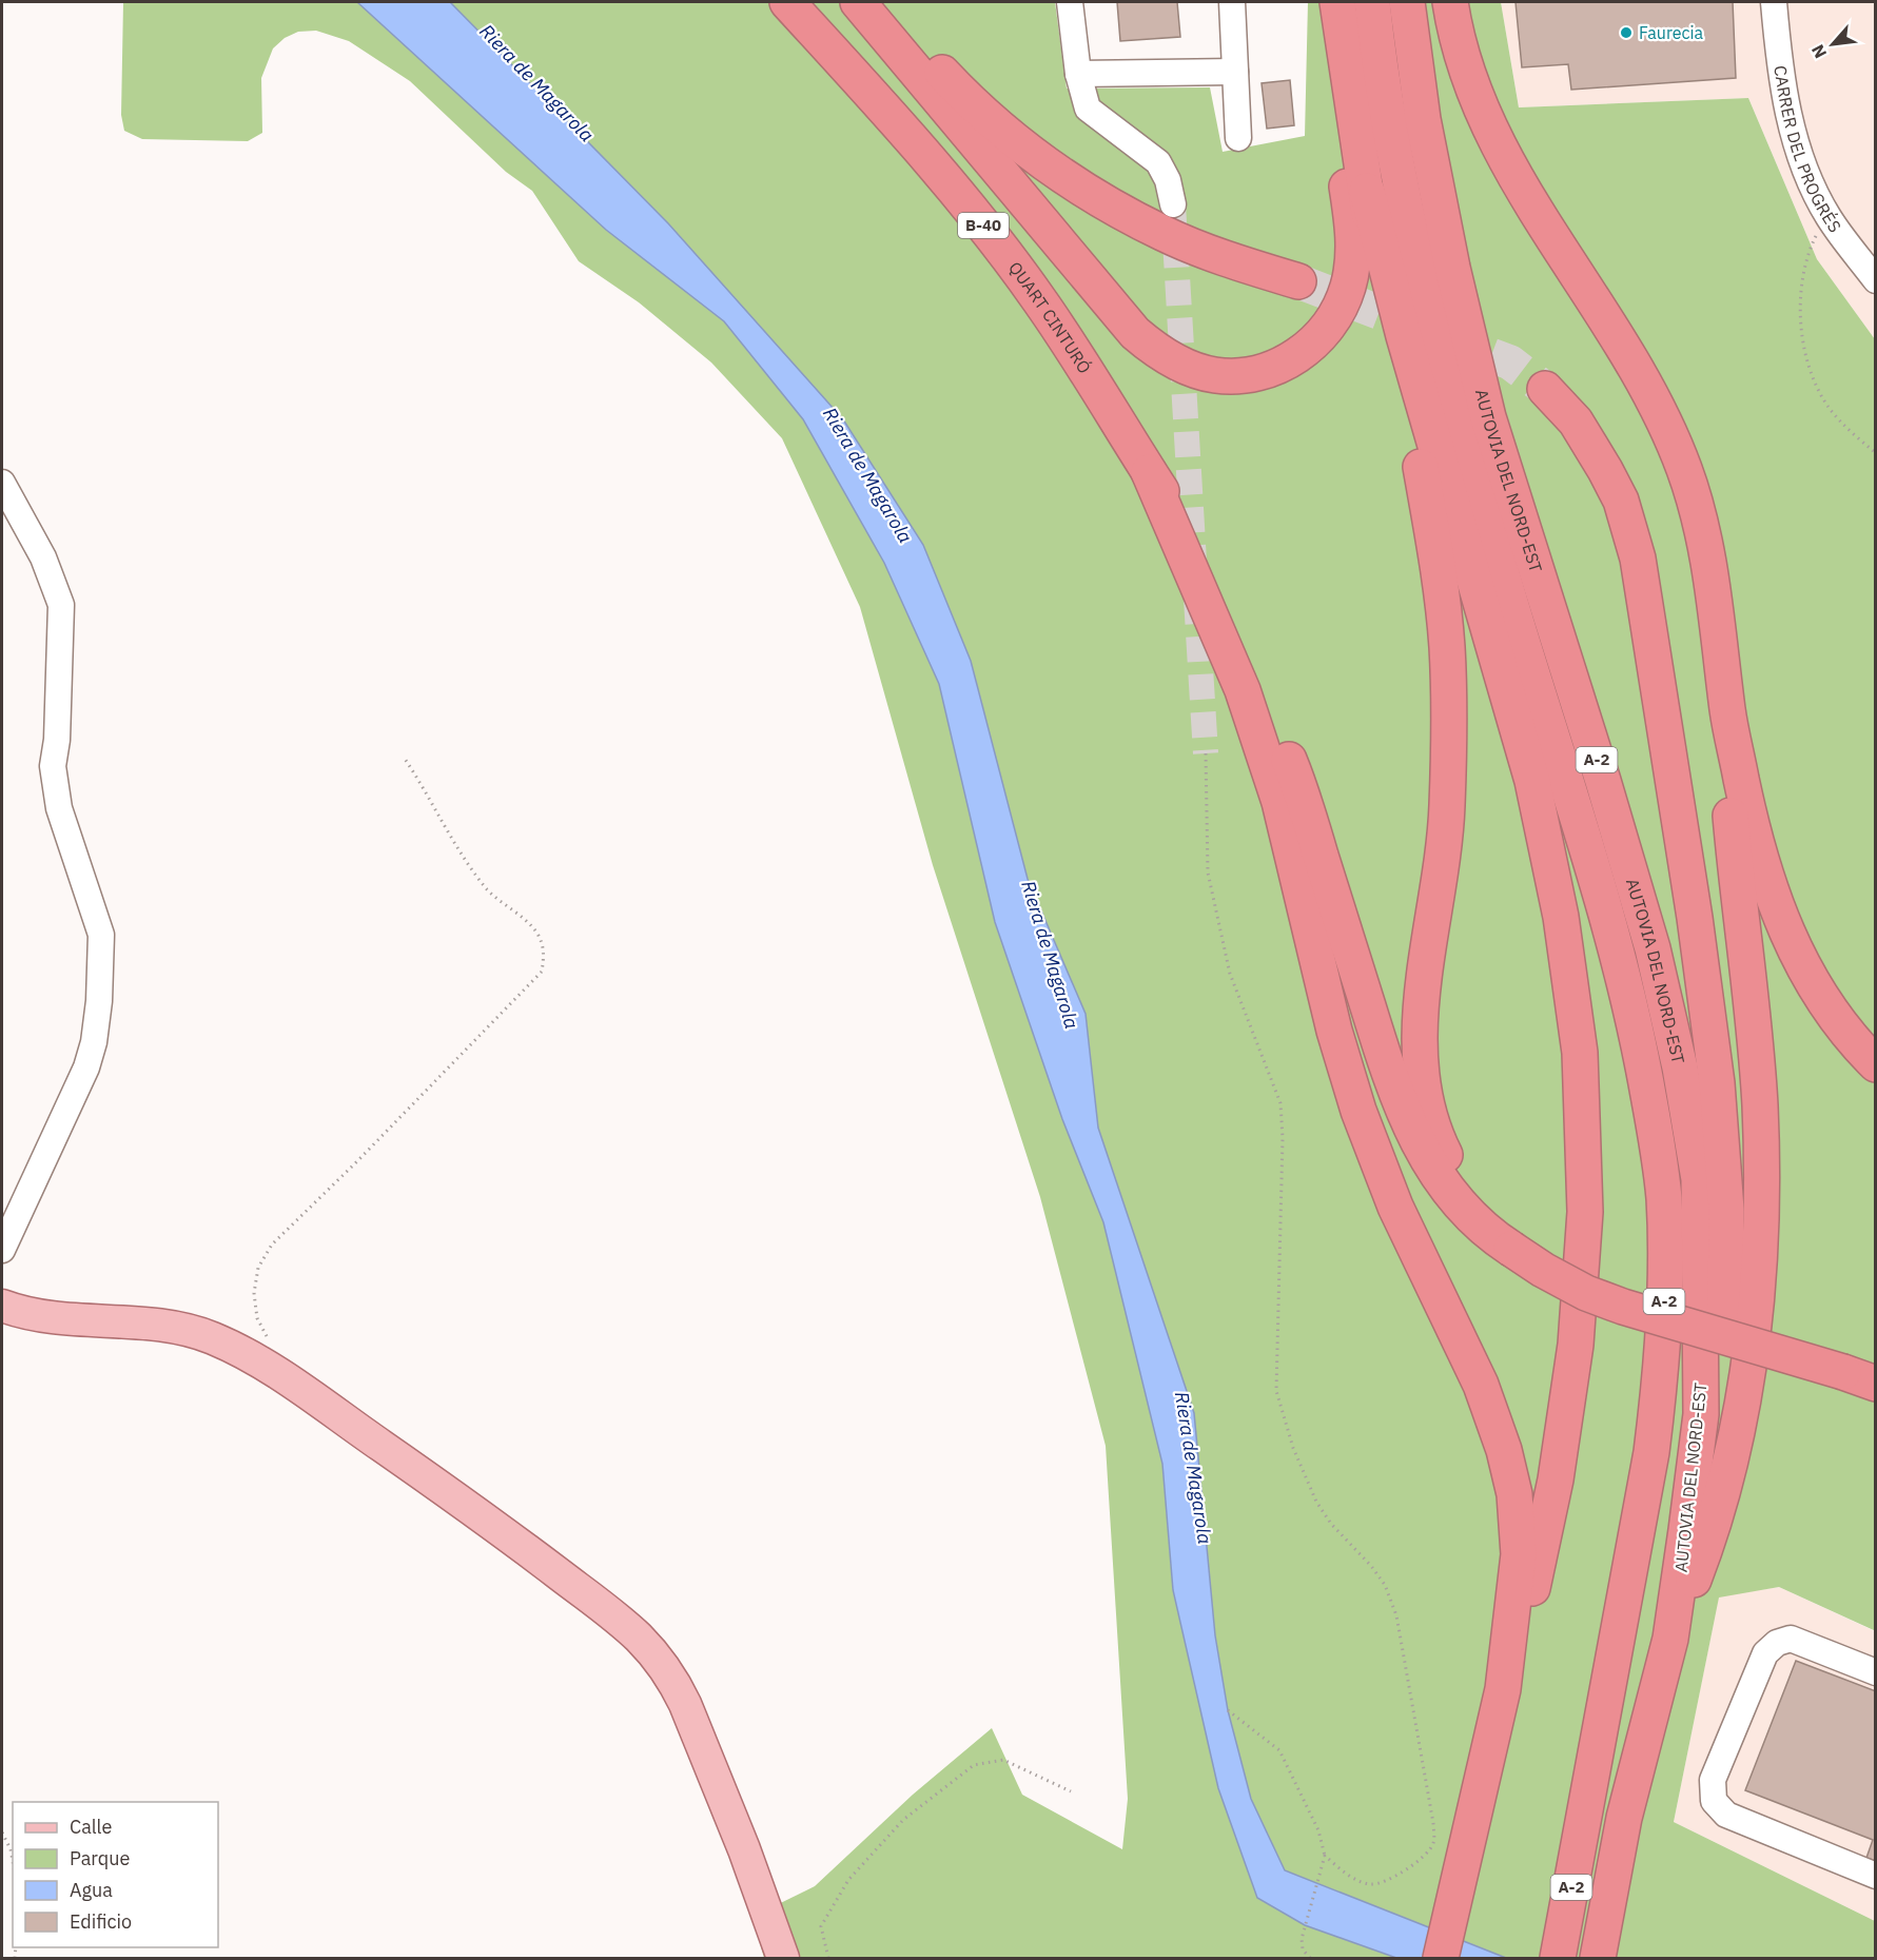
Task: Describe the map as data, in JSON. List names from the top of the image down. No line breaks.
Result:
{"streets":{"highway":["B-40","QUART CINTURÓ","AUTOVIA DEL NORD-EST","A-2"],"street":["CARRER DEL PROGRÉS"]},"water":["Riera de Magarola"],"places":["Faurecia"],"legend":["Calle","Parque","Agua","Edificio"],"north":"bottom left"}
